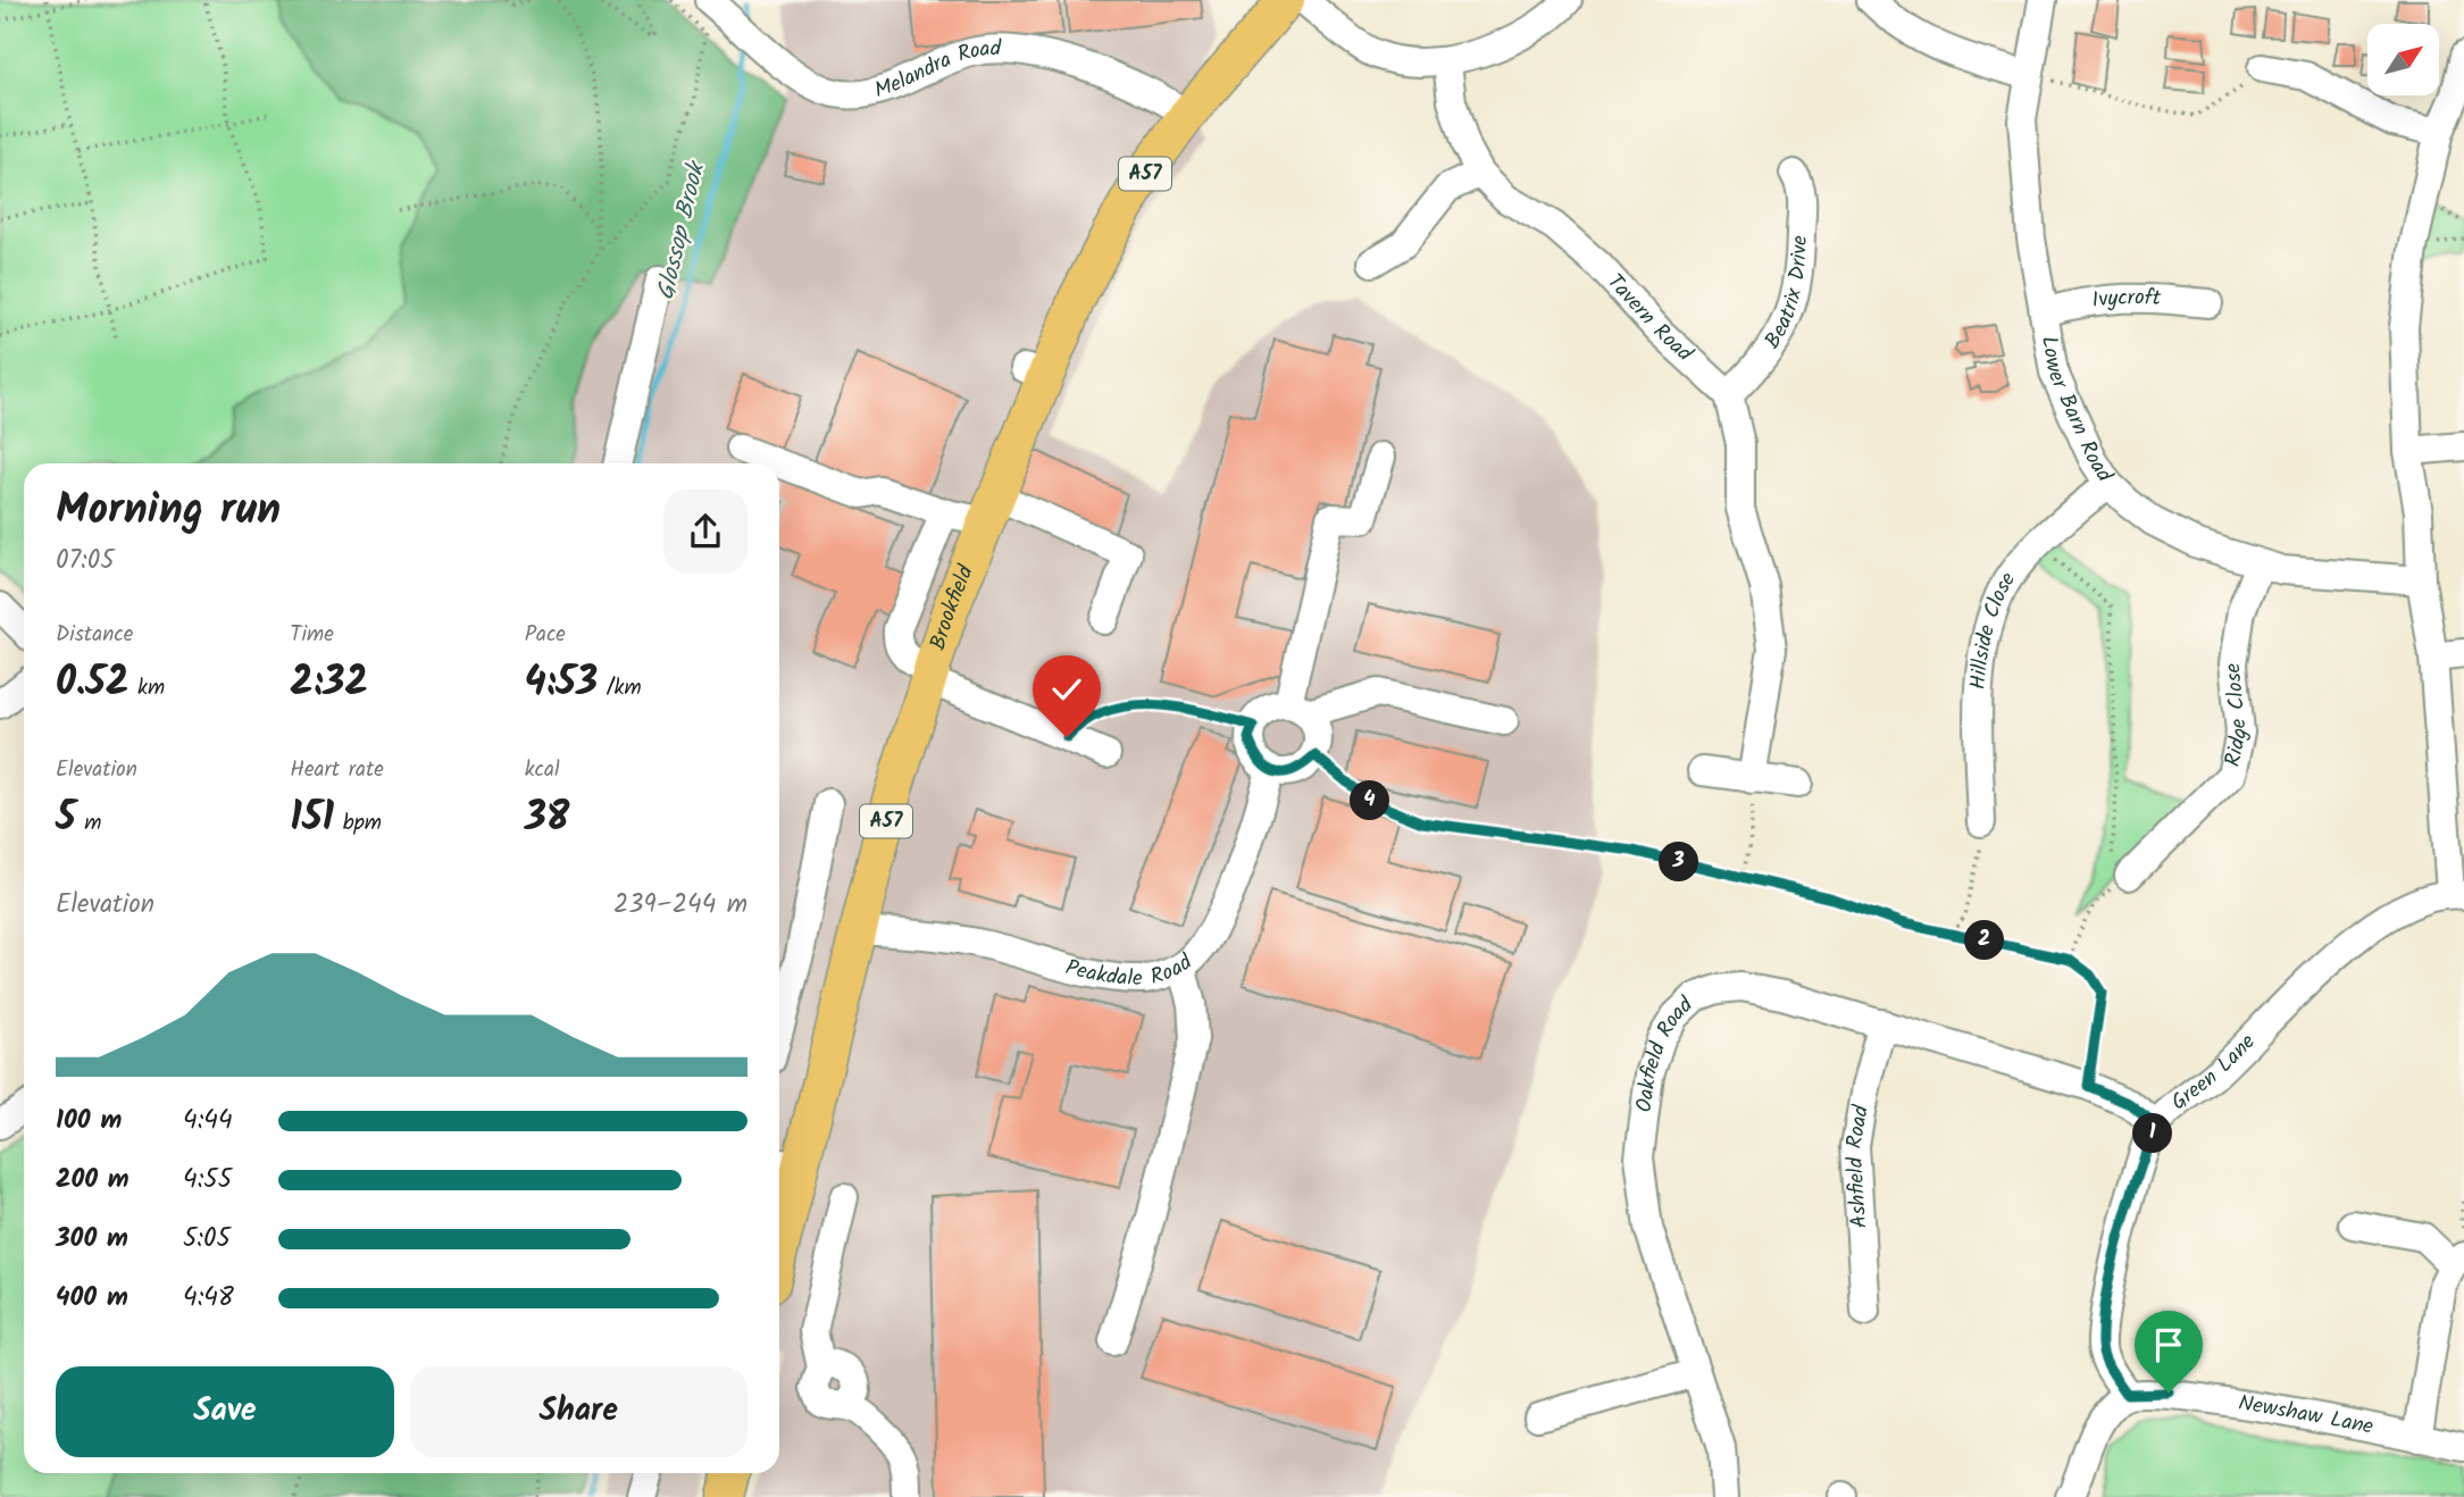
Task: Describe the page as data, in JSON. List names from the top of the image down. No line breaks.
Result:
{"streets":{"main road":["A57","Brookfield"],"street":["Melandra Road","Beatrix Drive","Ivycroft","Tavern Road","Lower Barn Road","Hillside Close","Ridge Close","Peakdale Road","Oakfield Road","Green Lane","Ashfield Road","Newshaw Lane"]},"crossings":[["Melandra Road","Brookfield"],["Beatrix Drive","Tavern Road"],["Ivycroft","Lower Barn Road"],["Lower Barn Road","Hillside Close"],["Lower Barn Road","Ridge Close"],["Brookfield","Peakdale Road"],["Oakfield Road","Green Lane"],["Oakfield Road","Ashfield Road"],["Green Lane","Newshaw Lane"]],"water":["Glossop Brook"],"north":"top right","page":{"heading":["Morning run","07:05"],"stats":[["Distance","0.52 km"],["Time","2:32"],["Pace","4:53 /km"],["Elevation","5 m"],["Heart rate","151 bpm"],["kcal","38"]],"pins":["4","3","2","1"],"chart":["Elevation","239–244 m"],"list":[{"name":"100 m","note":"4:44"},{"name":"200 m","note":"4:55"},{"name":"300 m","note":"5:05"},{"name":"400 m","note":"4:48"}],"buttons":["Save","Share"]}}
